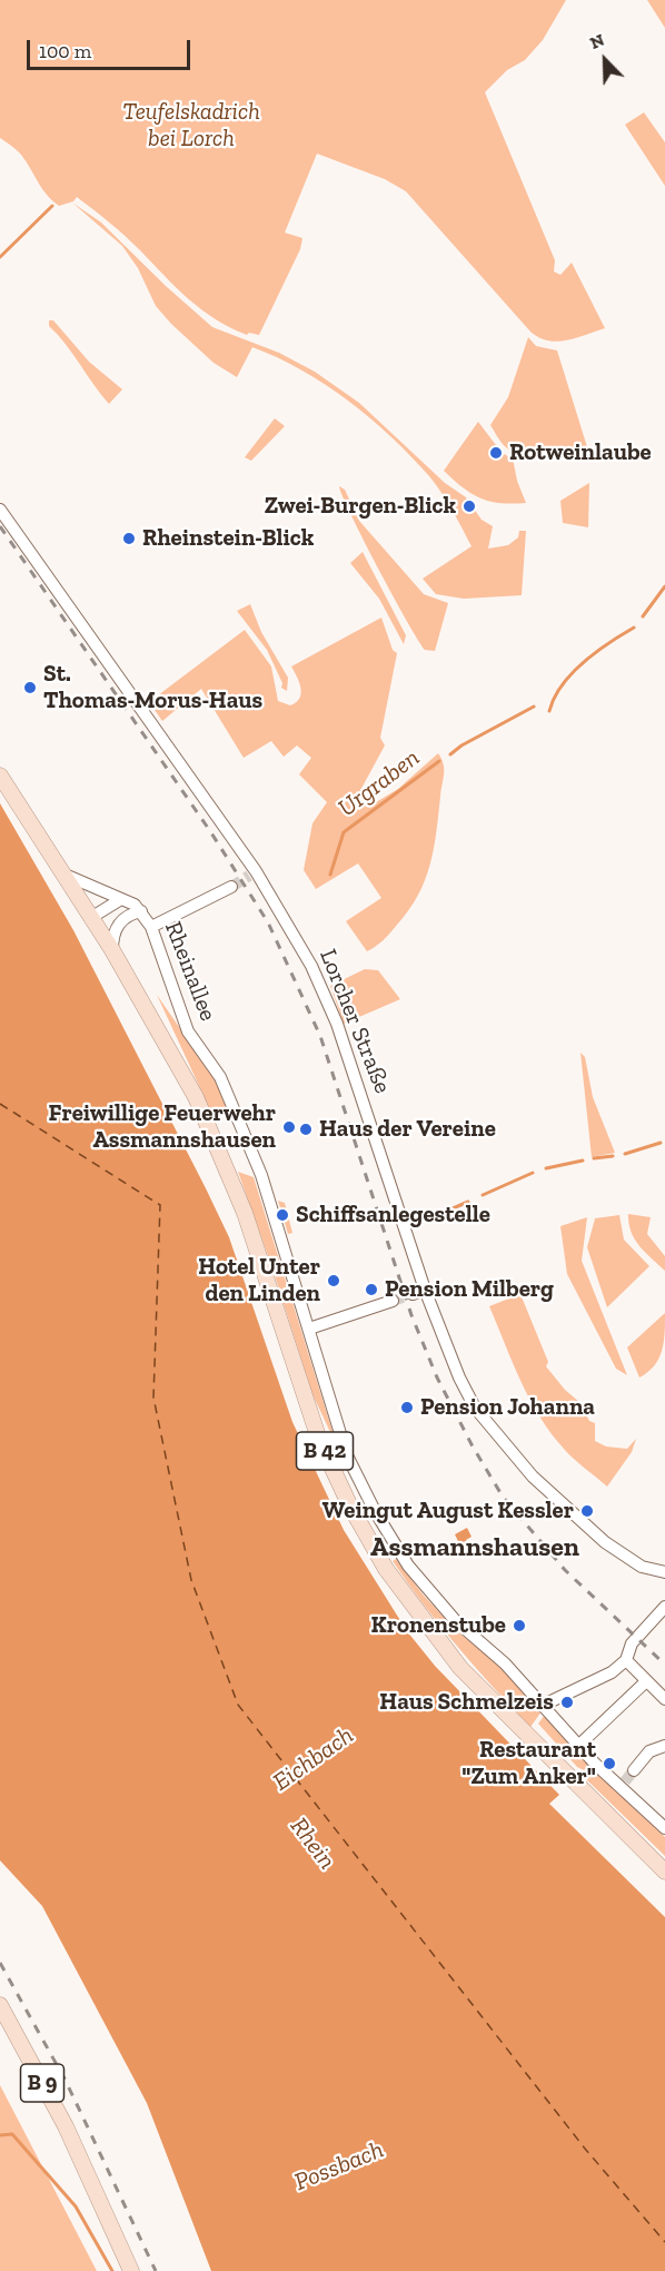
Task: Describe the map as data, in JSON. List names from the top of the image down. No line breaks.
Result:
{"streets":{"main road":["B 42","B 9"],"street":["Rheinallee","Lorcher Straße"]},"crossings":[["Rheinallee","B 42"]],"districts":["Assmannshausen"],"water":["Urgraben","Eichbach","Rhein","Possbach"],"parks":["Teufelskadrich bei Lorch"],"places":["Rotweinlaube","Zwei-Burgen-Blick","Rheinstein-Blick","St. Thomas-Morus-Haus","Freiwillige Feuerwehr Assmannshausen","Haus der Vereine","Schiffsanlegestelle","Hotel Unter den Linden","Pension Milberg","Pension Johanna","Weingut August Kessler","Kronenstube","Haus Schmelzeis","Restaurant \"Zum Anker\""],"scale_bar":"100 m","north":"top left"}
